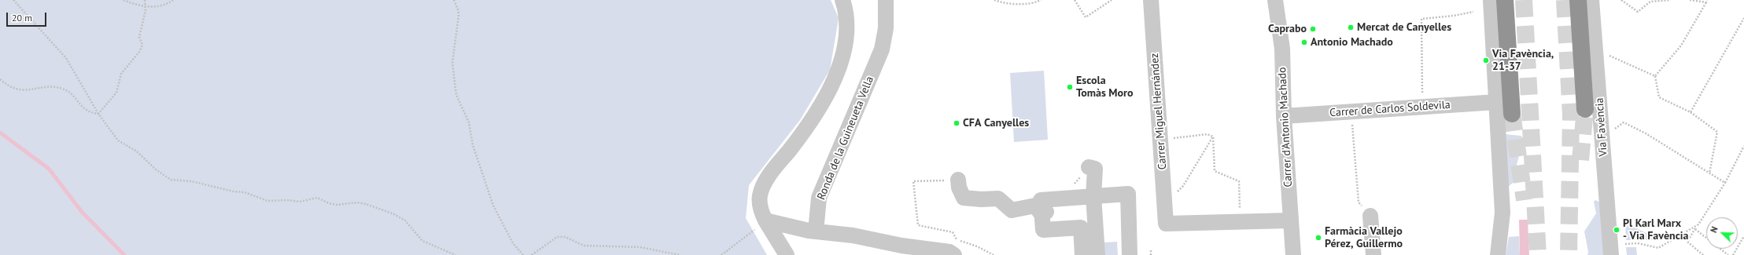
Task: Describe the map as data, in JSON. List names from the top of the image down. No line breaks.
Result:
{"streets":{"street":["Carrer de Carlos Soldevila","Carrer Miguel Hernández","Carrer d'Antonio Machado","Via Favència","Ronda de la Guineueta Vella"]},"crossings":[["Carrer de Carlos Soldevila","Carrer d'Antonio Machado"],["Carrer Miguel Hernández","Carrer d'Antonio Machado"]],"places":["Mercat de Canyelles","Caprabo","Antonio Machado","Via Favència, 21-37","Escola Tomàs Moro","CFA Canyelles","Pl Karl Marx - Via Favència","Farmàcia Vallejo Pérez, Guillermo"],"scale_bar":"20 m","north":"top left"}
